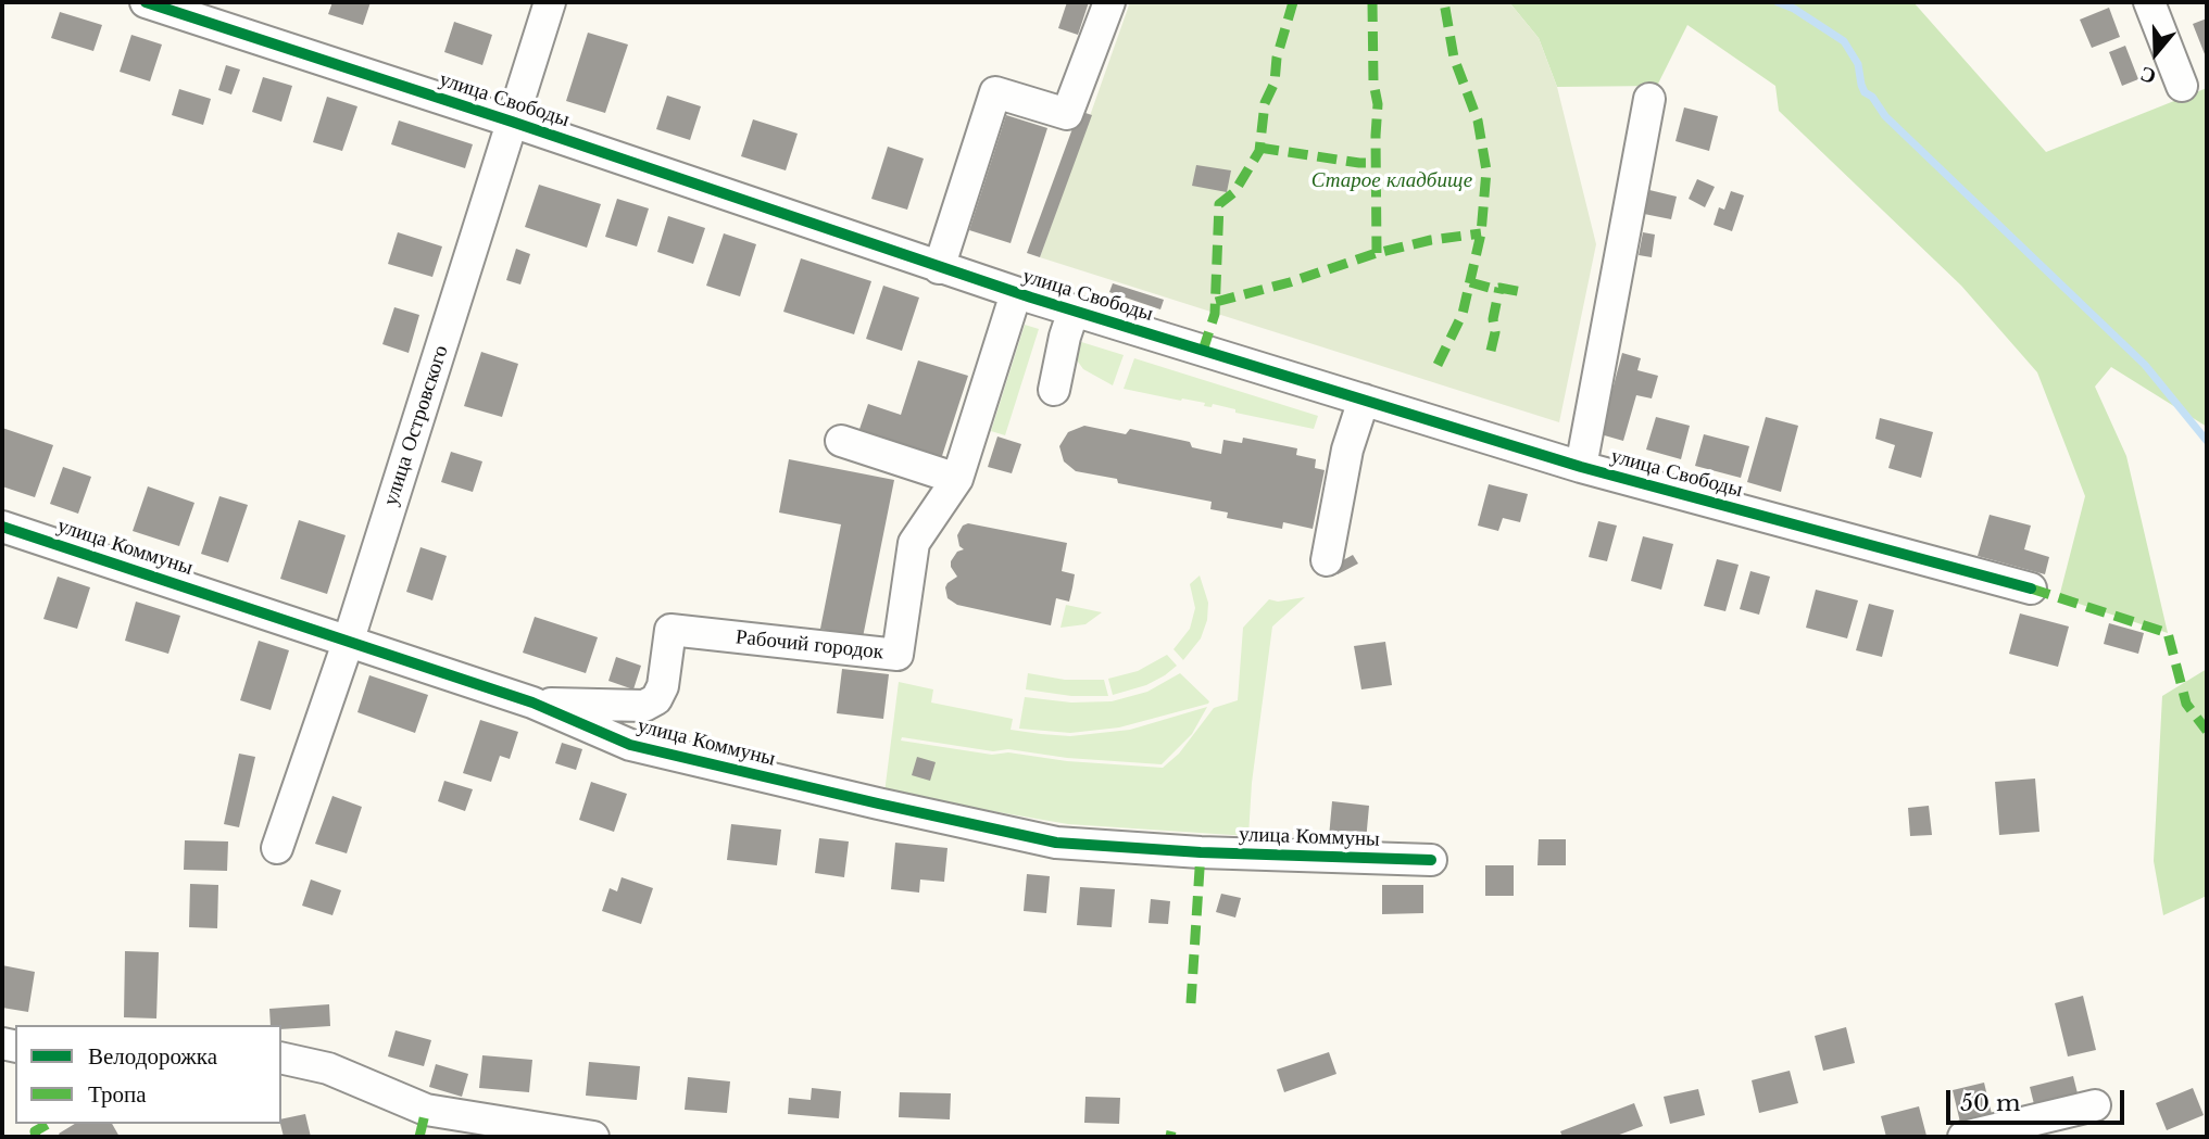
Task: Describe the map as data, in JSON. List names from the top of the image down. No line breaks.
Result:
{"streets":{"street":["улица Свободы","улица Островского","улица Коммуны","Рабочий городок"]},"crossings":[["улица Свободы","улица Островского"],["улица Свободы","Рабочий городок"],["улица Островского","улица Коммуны"],["улица Коммуны","Рабочий городок"]],"parks":["Старое кладбище"],"legend":["Велодорожка","Тропа"],"scale_bar":"50 m","north":"bottom"}
